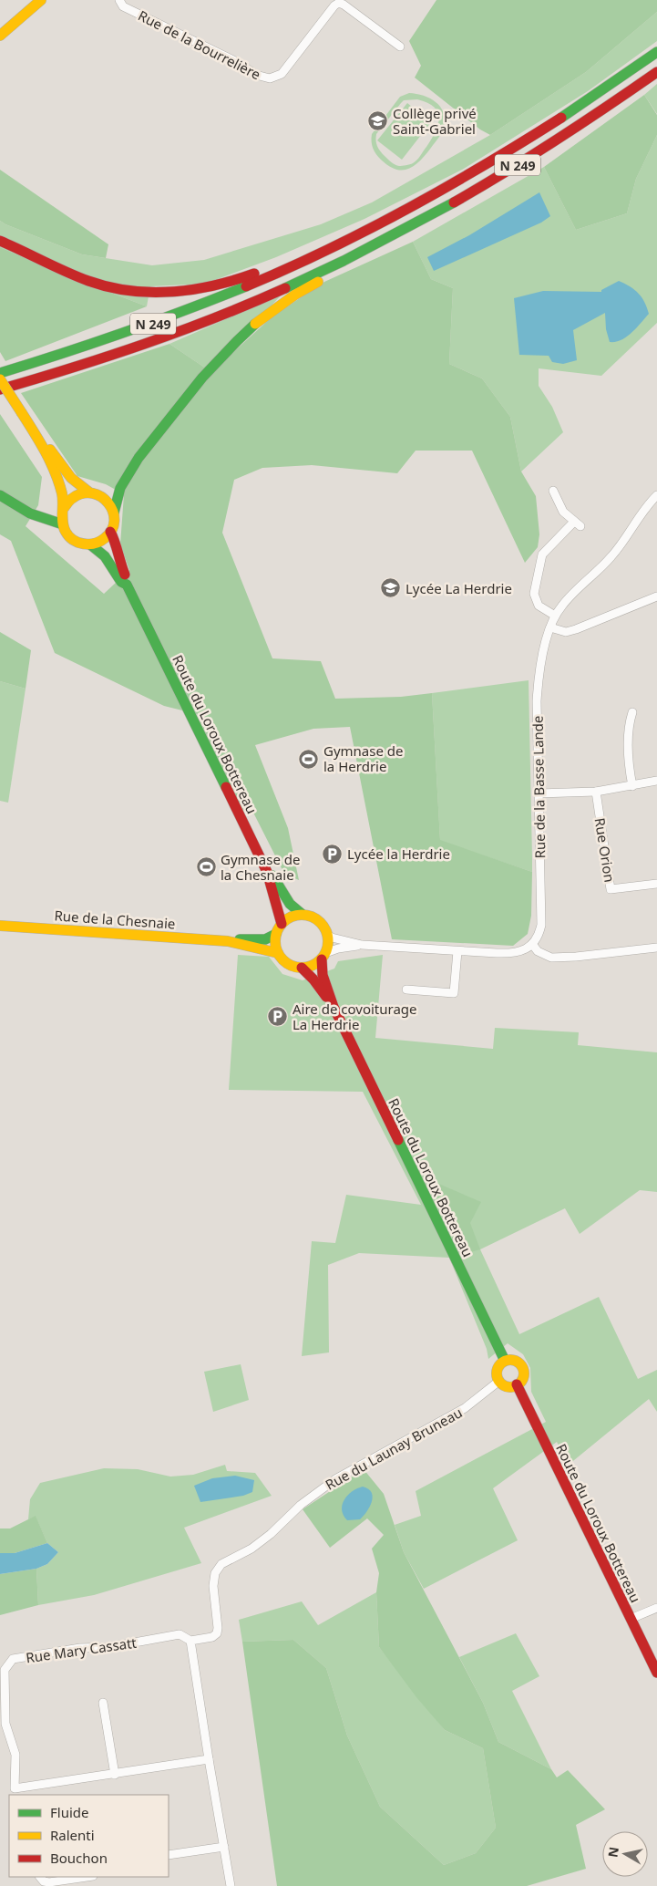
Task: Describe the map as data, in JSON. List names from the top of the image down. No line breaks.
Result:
{"streets":{"main road":["N 249","Route du Loroux Bottereau","Rue de la Chesnaie"],"street":["Rue de la Bourrelière","Rue de la Basse Lande","Rue Orion","Rue du Launay Bruneau","Rue Mary Cassatt"]},"crossings":[["Route du Loroux Bottereau","Rue du Launay Bruneau"],["Rue du Launay Bruneau","Rue Mary Cassatt"]],"places":{"school or university":["Collège privé Saint-Gabriel","Lycée La Herdrie"],"sports":["Gymnase de la Herdrie","Gymnase de la Chesnaie"],"parking":["Lycée la Herdrie","Aire de covoiturage La Herdrie"]},"legend":["Fluide","Ralenti","Bouchon"],"north":"left"}
